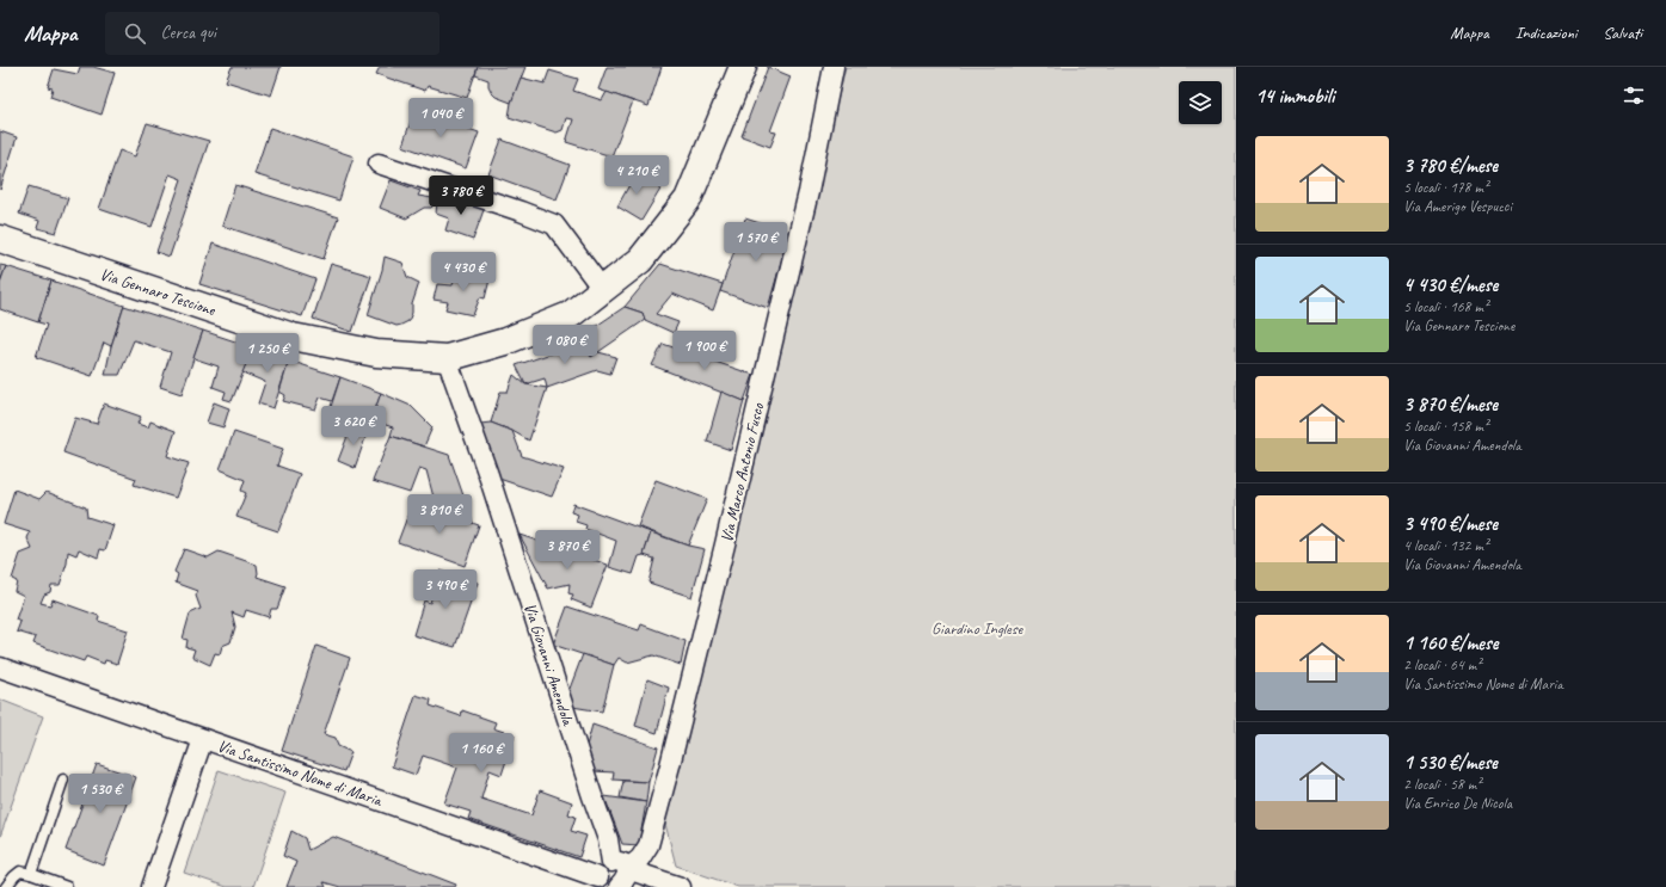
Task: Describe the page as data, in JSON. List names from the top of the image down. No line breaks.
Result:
{"streets":{"street":["Via Gennaro Tescione","Via Marco Antonio Fusco","Via Giovanni Amendola","Via Santissimo Nome di Maria"]},"crossings":[["Via Gennaro Tescione","Via Giovanni Amendola"],["Via Marco Antonio Fusco","Via Giovanni Amendola"]],"parks":["Giardino Inglese"],"page":{"header":"Mappa","search":"Cerca qui","nav":["Mappa","Indicazioni","Salvati"],"heading":"14 immobili","price":["1 040 €","4 210 €","3 780 €","1 570 €","4 430 €","1 080 €","1 900 €","1 250 €","3 620 €","3 810 €","3 870 €","3 490 €","1 160 €","1 530 €"],"list":[{"name":"3 780 €/mese","note":"5 locali · 178 m² · Via Amerigo Vespucci"},{"name":"4 430 €/mese","note":"5 locali · 168 m² · Via Gennaro Tescione"},{"name":"3 870 €/mese","note":"5 locali · 158 m² · Via Giovanni Amendola"},{"name":"3 490 €/mese","note":"4 locali · 132 m² · Via Giovanni Amendola"},{"name":"1 160 €/mese","note":"2 locali · 64 m² · Via Santissimo Nome di Maria"},{"name":"1 530 €/mese","note":"2 locali · 58 m² · Via Enrico De Nicola"}]}}
